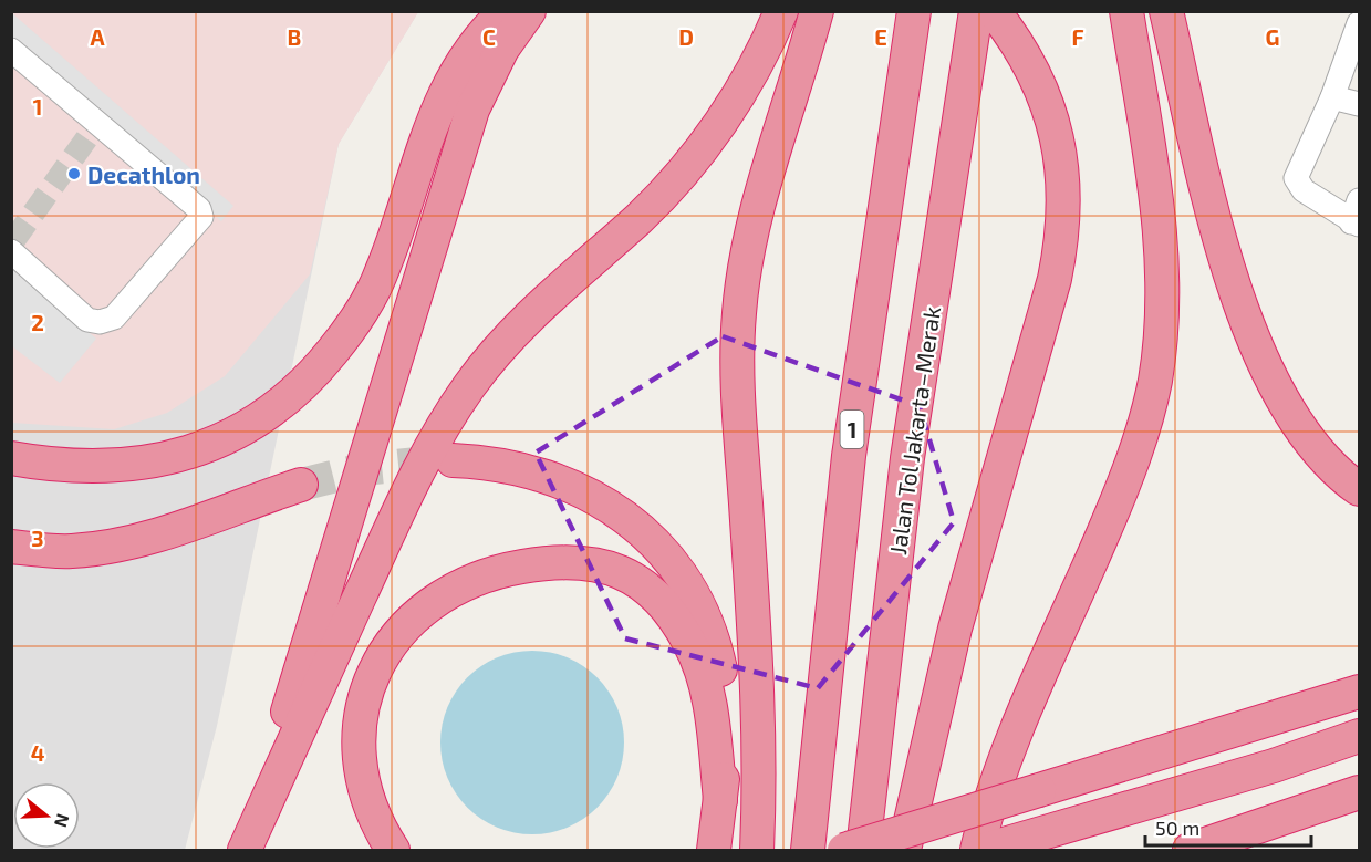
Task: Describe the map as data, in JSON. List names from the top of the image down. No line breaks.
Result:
{"streets":{"highway":["1","Jalan Tol Jakarta–Merak"]},"places":["Decathlon"],"scale_bar":"50 m","north":"right","grid":{"columns":["A","B","C","D","E","F","G"],"rows":["1","2","3","4"]}}
